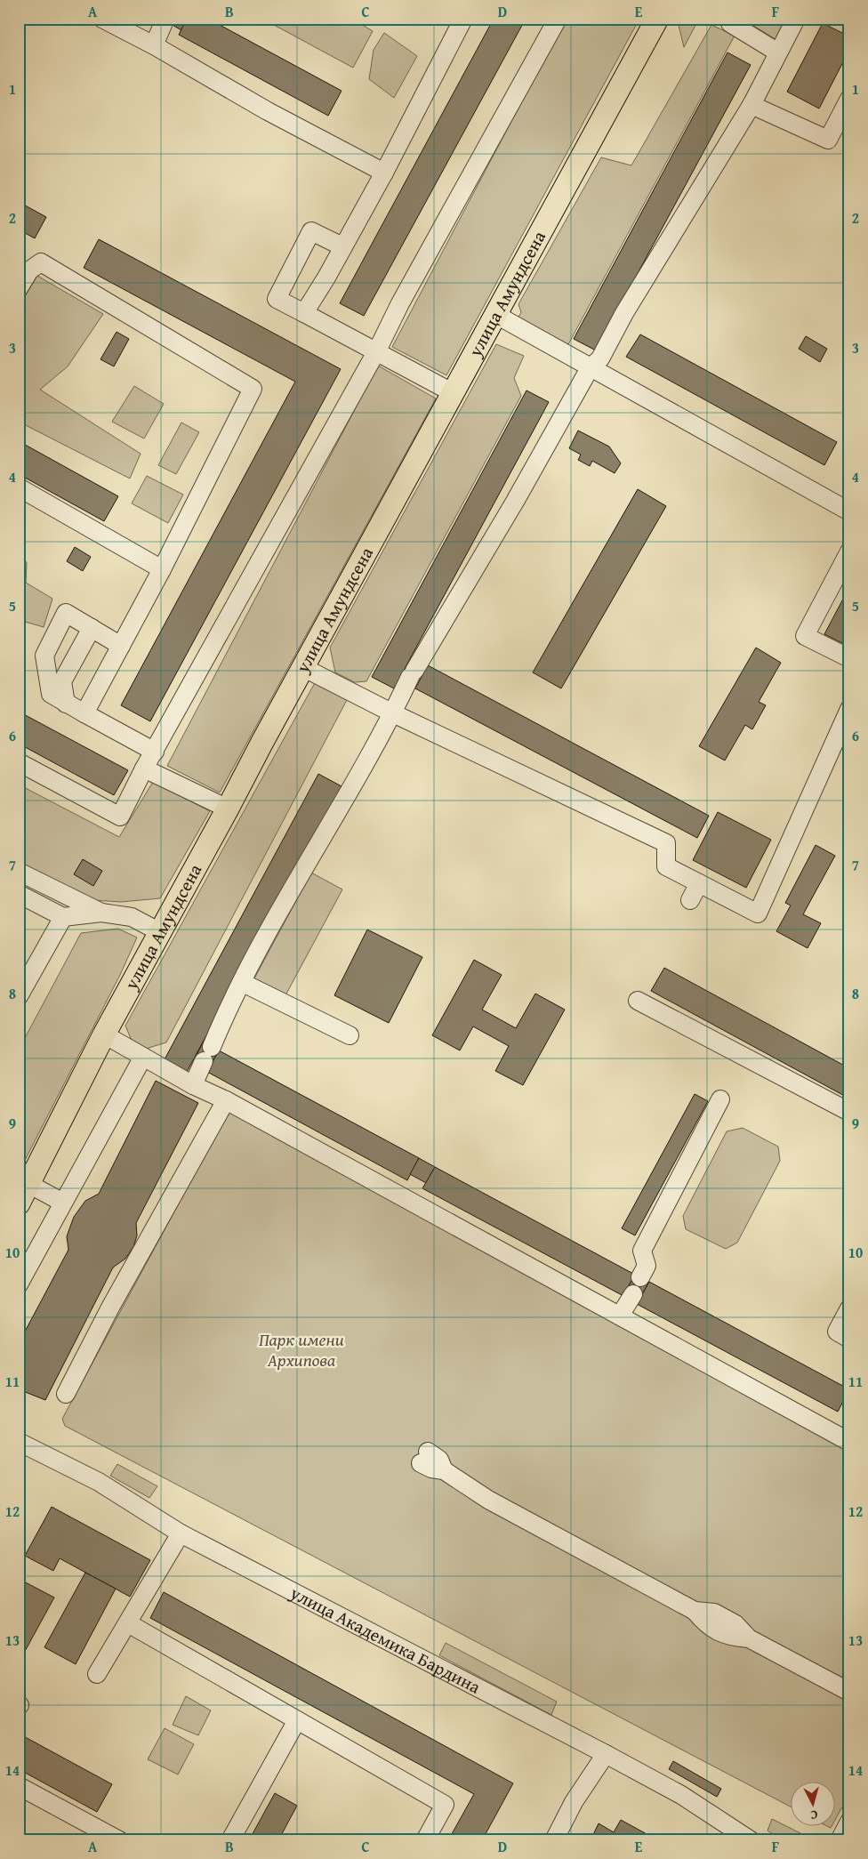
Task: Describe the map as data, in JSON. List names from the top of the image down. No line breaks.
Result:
{"streets":{"main road":["улица Амундсена"],"street":["улица Академика Бардина"]},"parks":["Парк имени Архипова"],"north":"bottom","grid":{"columns":["A","B","C","D","E","F"],"rows":["1","2","3","4","5","6","7","8","9","10","11","12","13","14"]}}
